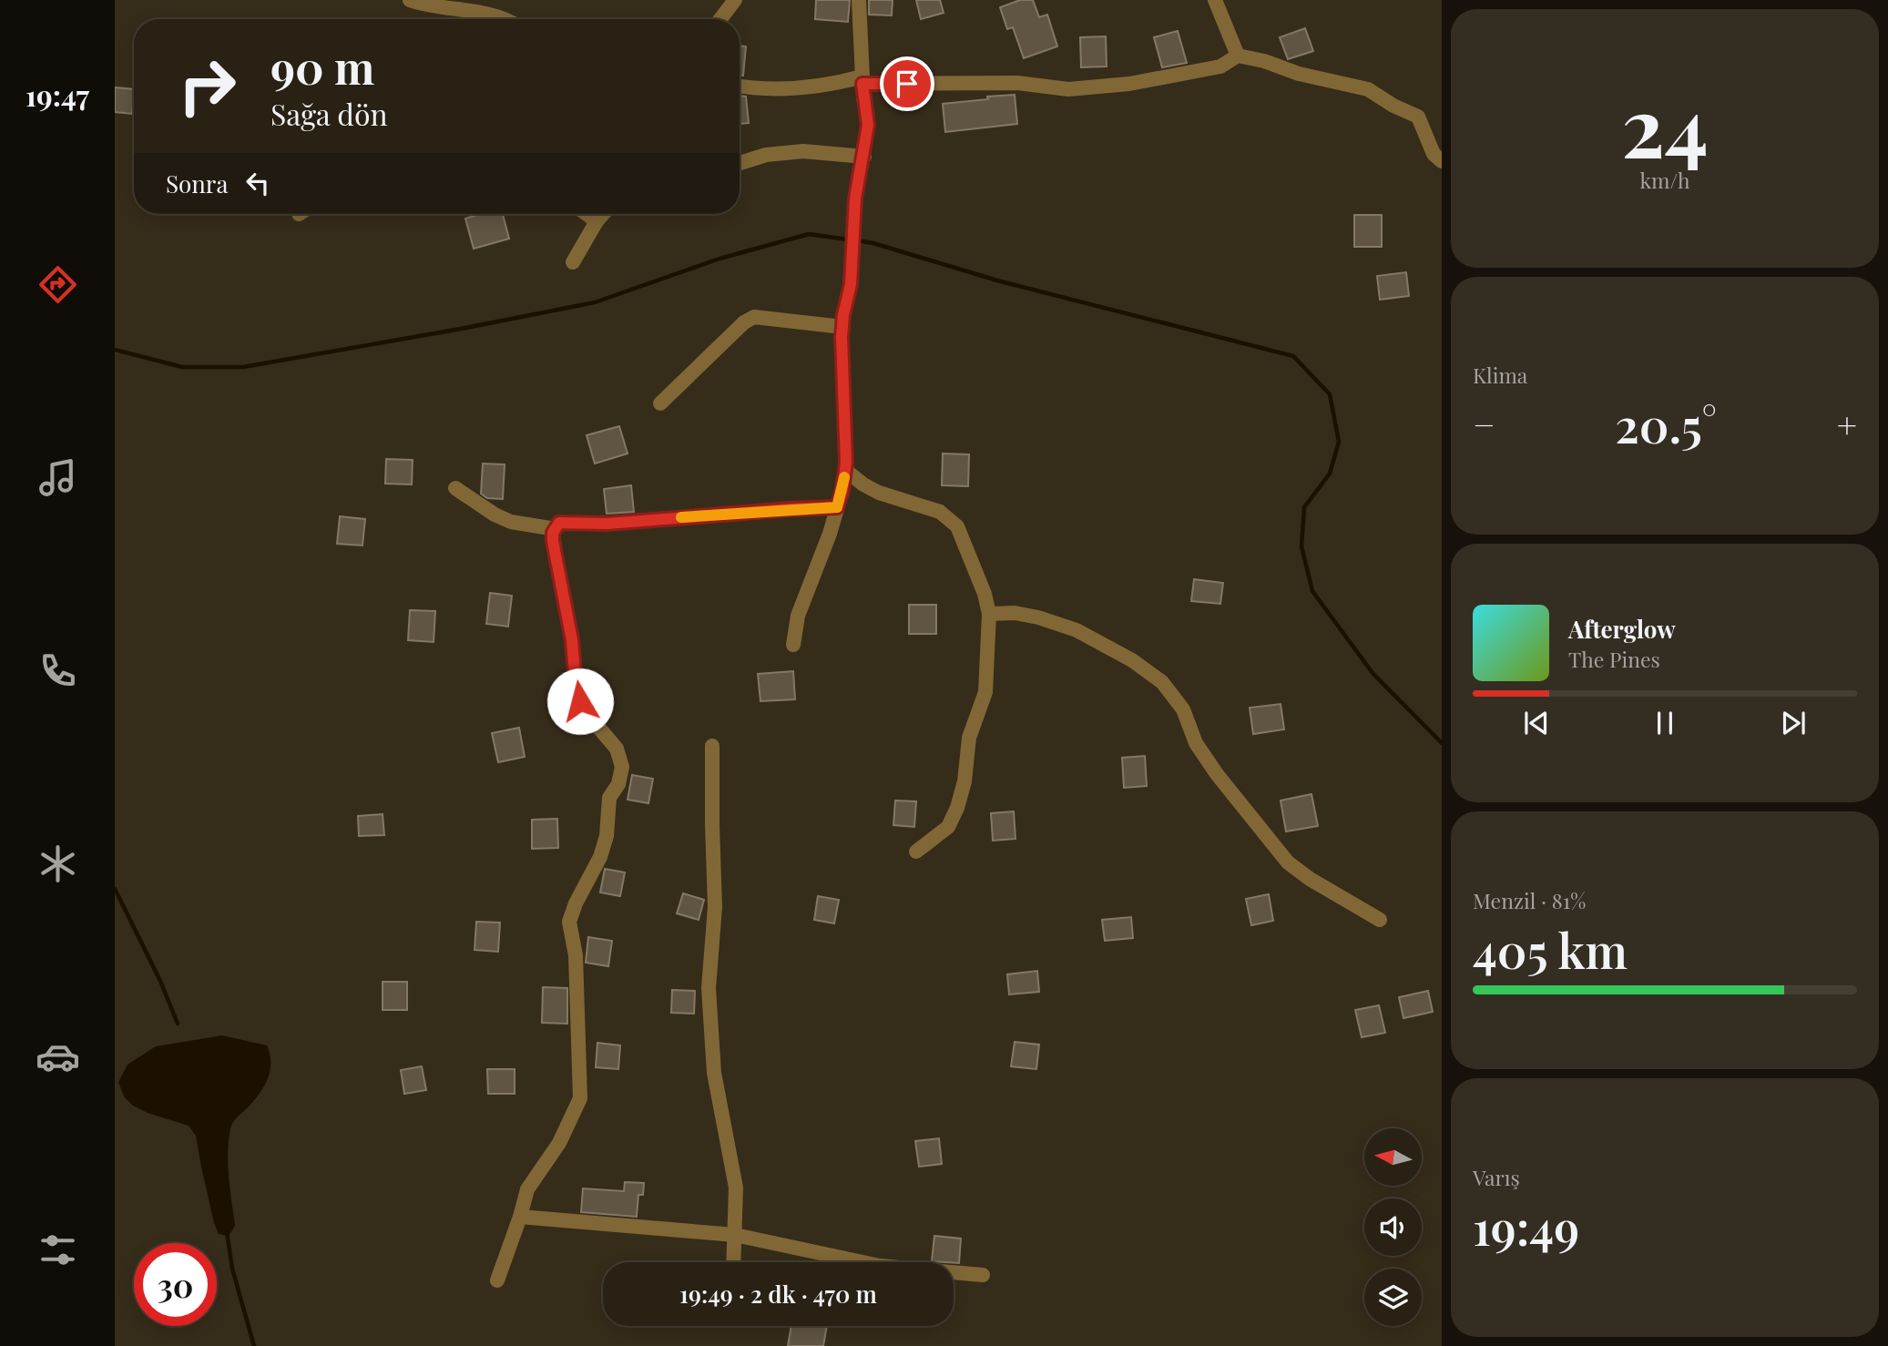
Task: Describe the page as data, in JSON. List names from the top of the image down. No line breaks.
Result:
{"north":"left","page":{"tabs":"19:47","tile":[["24","km/h"],"Klima",["Menzil · 81%","405 km"],["Varış","19:49"]],"turn":["90 m","Sağa dön"],"then":"Sonra","heat":["−","20.5°","+"],"song":["Afterglow","The Pines"],"limit":"30","trip":"19:49 · 2 dk · 470 m"}}
